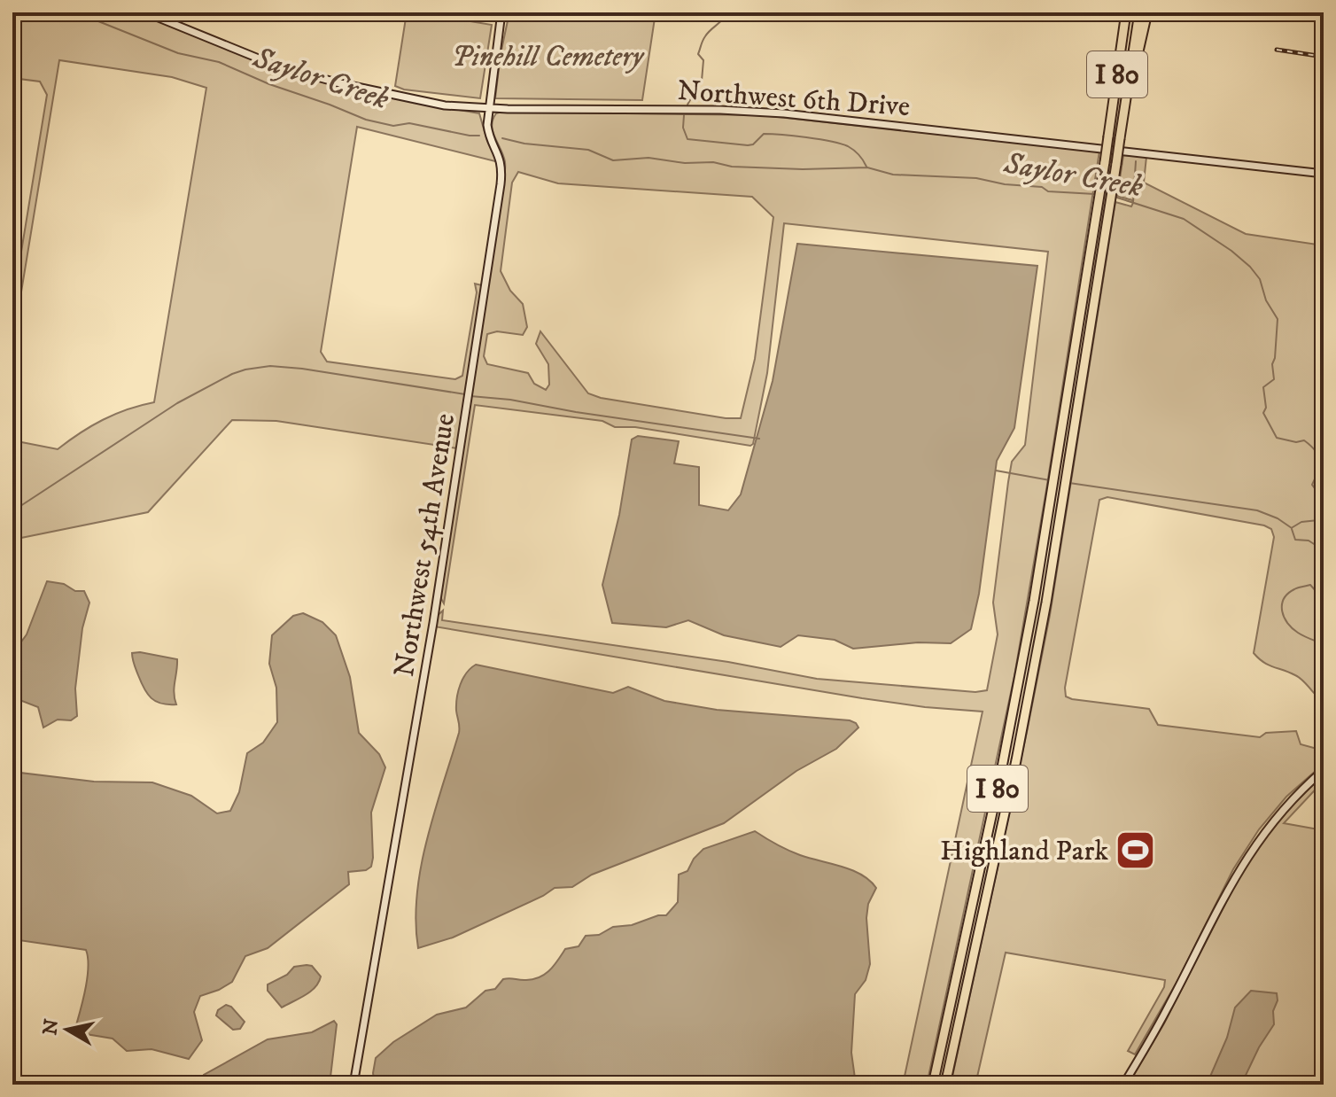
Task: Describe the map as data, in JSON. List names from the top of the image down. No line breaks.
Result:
{"streets":{"highway":["I 80"],"main road":["Northwest 6th Drive","Northwest 54th Avenue"]},"crossings":[["Northwest 6th Drive","Northwest 54th Avenue"]],"water":["Saylor Creek"],"parks":["Pinehill Cemetery"],"places":{"sports":["Highland Park"]},"north":"left"}
